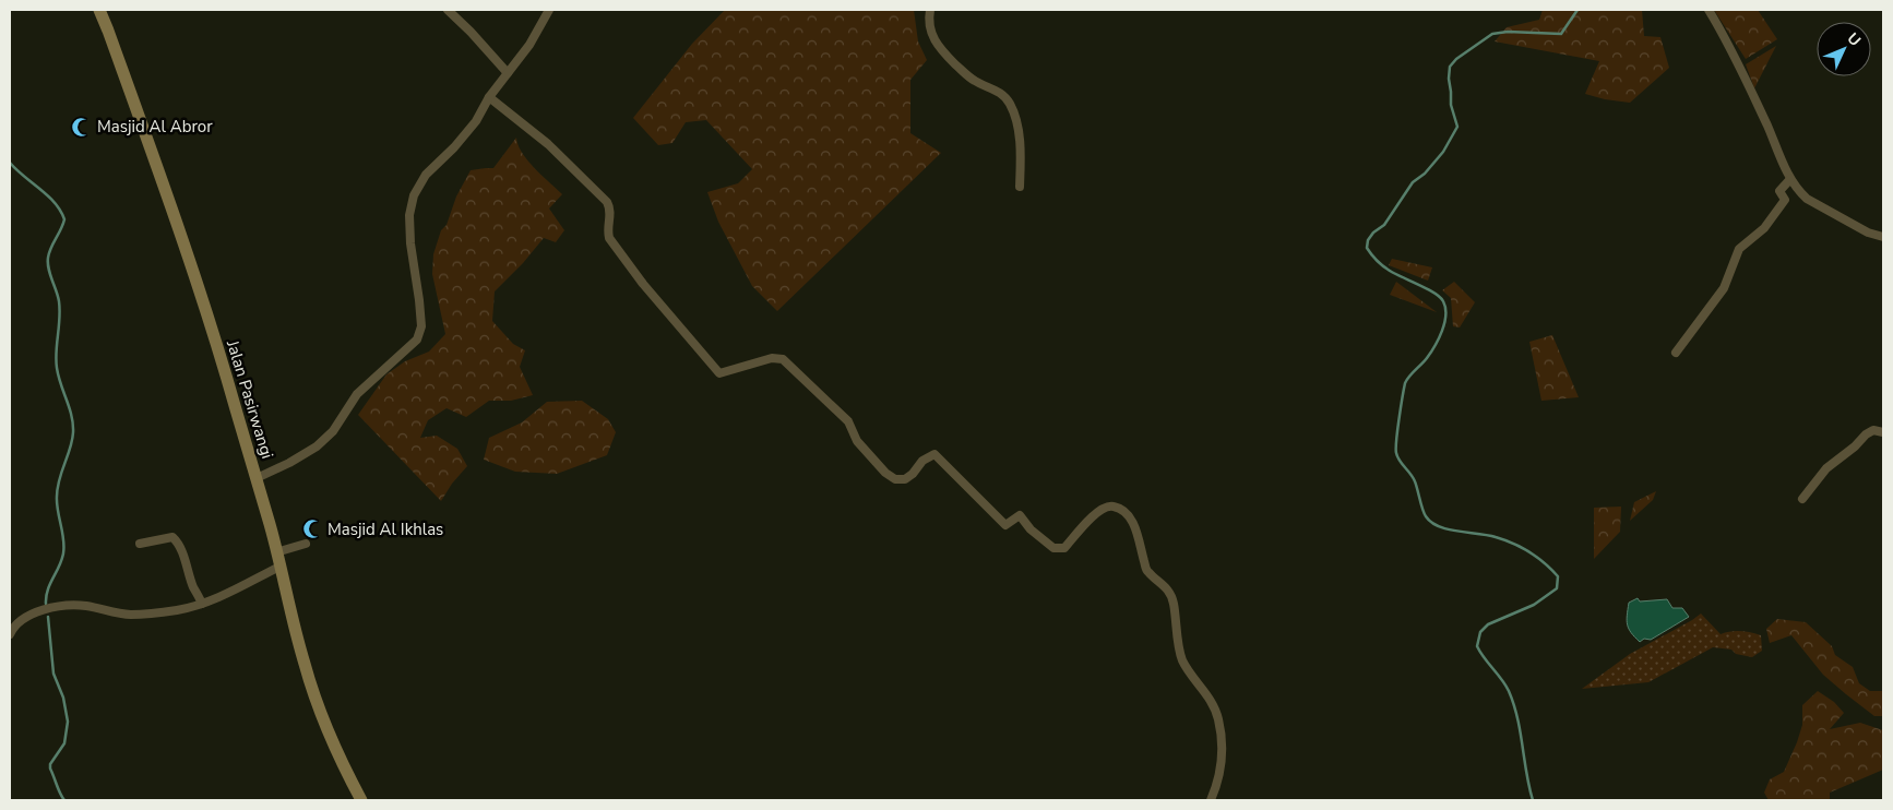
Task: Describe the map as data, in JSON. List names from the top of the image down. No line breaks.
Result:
{"streets":{"street":["Jalan Pasirwangi"]},"places":{"mosque":["Masjid Al Abror","Masjid Al Ikhlas"]},"north":"top right"}
